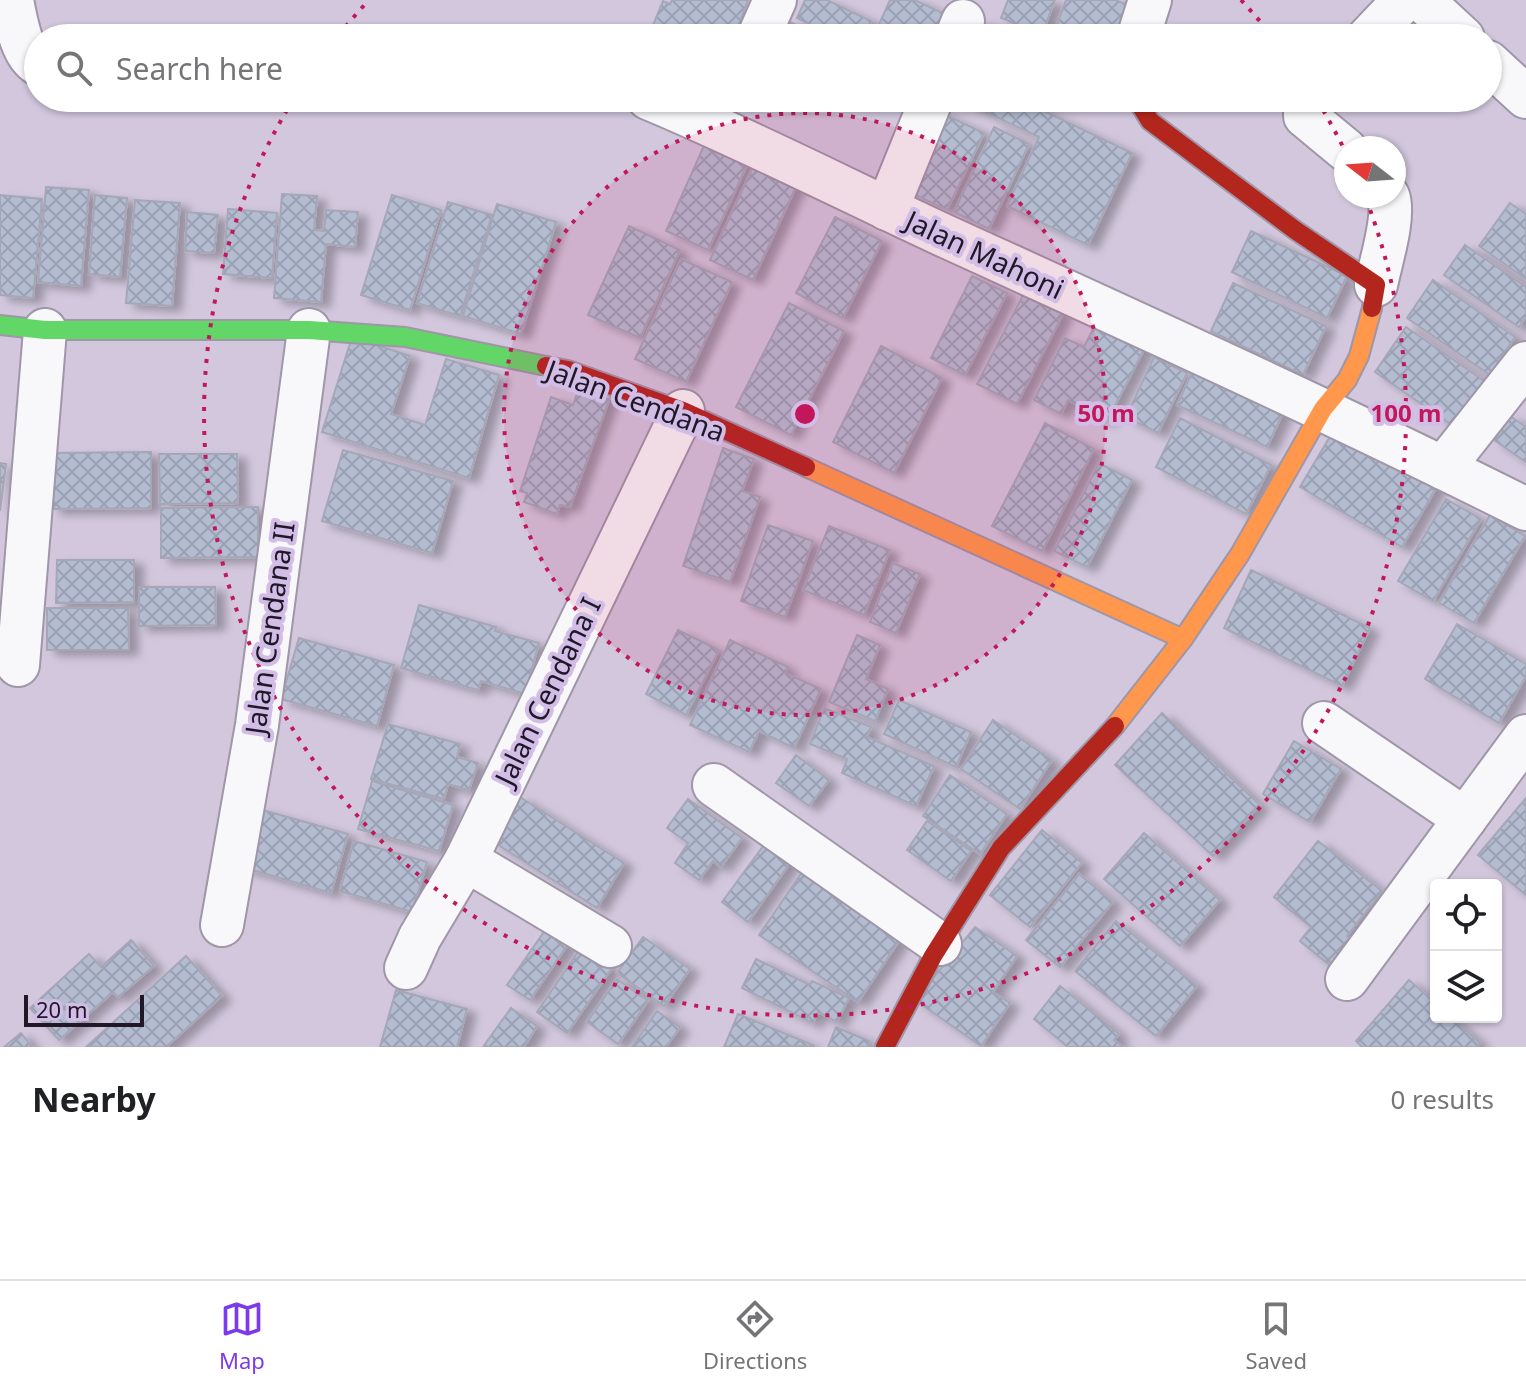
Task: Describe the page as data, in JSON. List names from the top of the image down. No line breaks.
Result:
{"streets":{"street":["Jalan Mahoni","Jalan Cendana","Jalan Cendana II","Jalan Cendana I"]},"crossings":[["Jalan Cendana","Jalan Cendana II"],["Jalan Cendana","Jalan Cendana I"]],"scale_bar":"20 m","north":"left","page":{"search":"Search here","scale":"20 m","heading":["Nearby","0 results"],"nav":["Map","Directions","Saved"]},"rings":["50 m","100 m"]}
